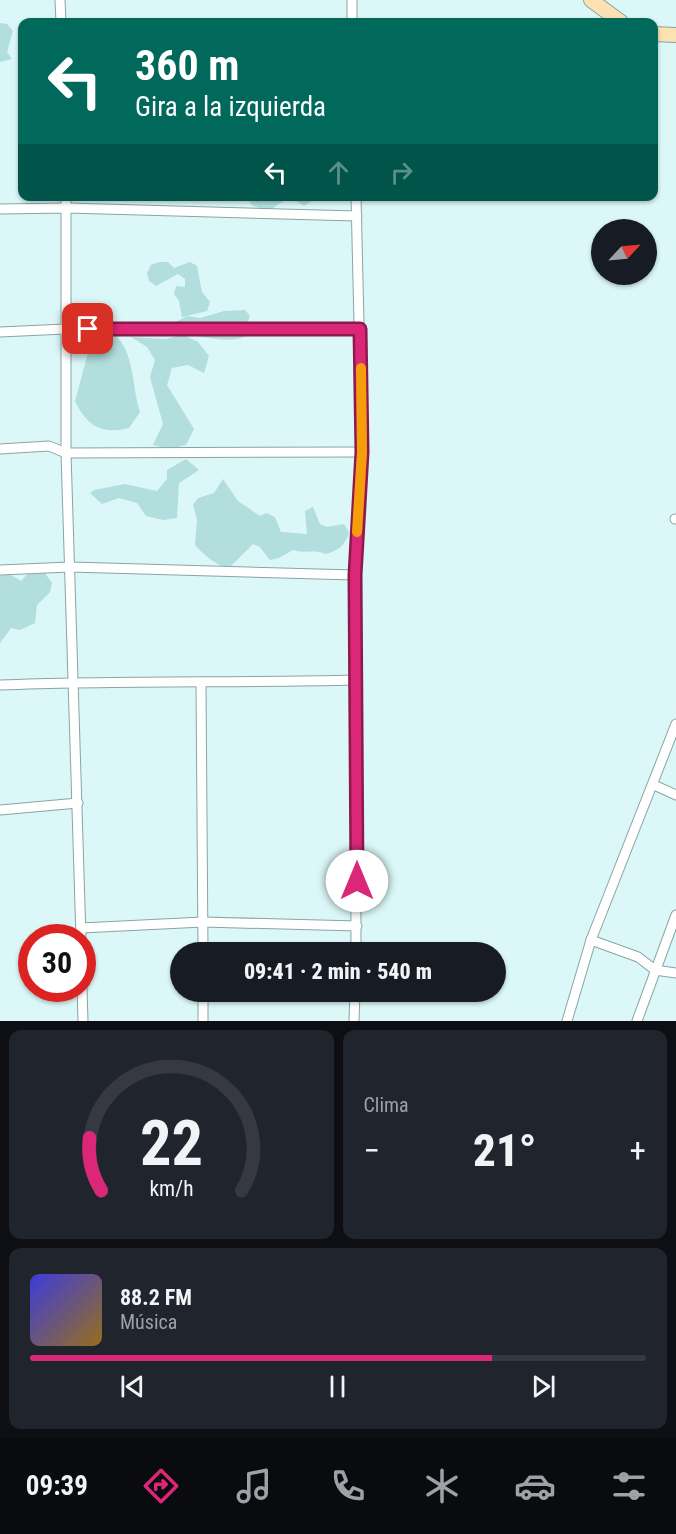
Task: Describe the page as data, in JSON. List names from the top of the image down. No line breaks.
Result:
{"north":"top right","page":{"turn":["360 m","Gira a la izquierda"],"limit":"30","trip":"09:41 · 2 min · 540 m","tile":"Clima","heat":["−","21°","+"],"song":["88.2 FM","Música"],"tabs":"09:39","gauge":["22","km/h"]}}
